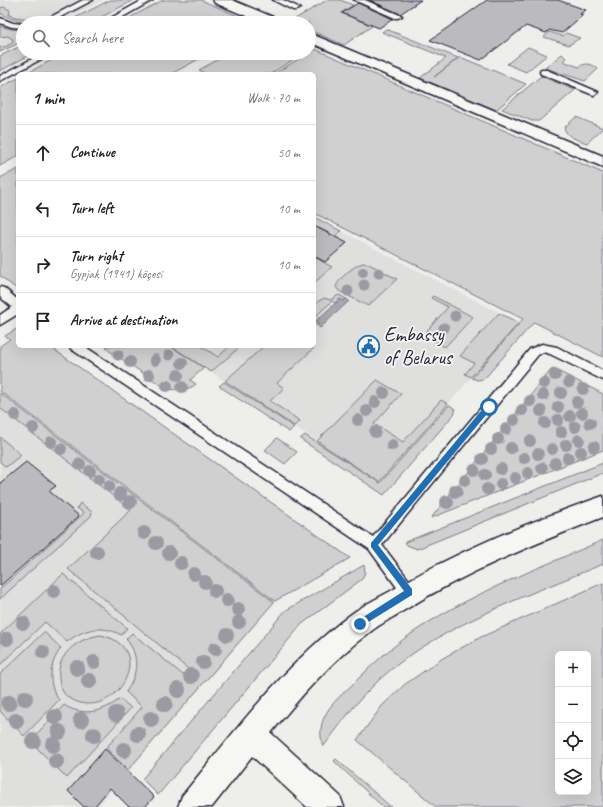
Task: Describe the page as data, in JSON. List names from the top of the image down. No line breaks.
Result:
{"places":{"public building":["Embassy of Belarus"]},"page":{"search":"Search here","heading":["1 min","Walk · 70 m"],"list":[["Continue","50 m"],["Turn left","10 m"],["Turn right","Gypjak (1941) köçesi","10 m"],"Arrive at destination"],"map_buttons":["+","−"]}}
